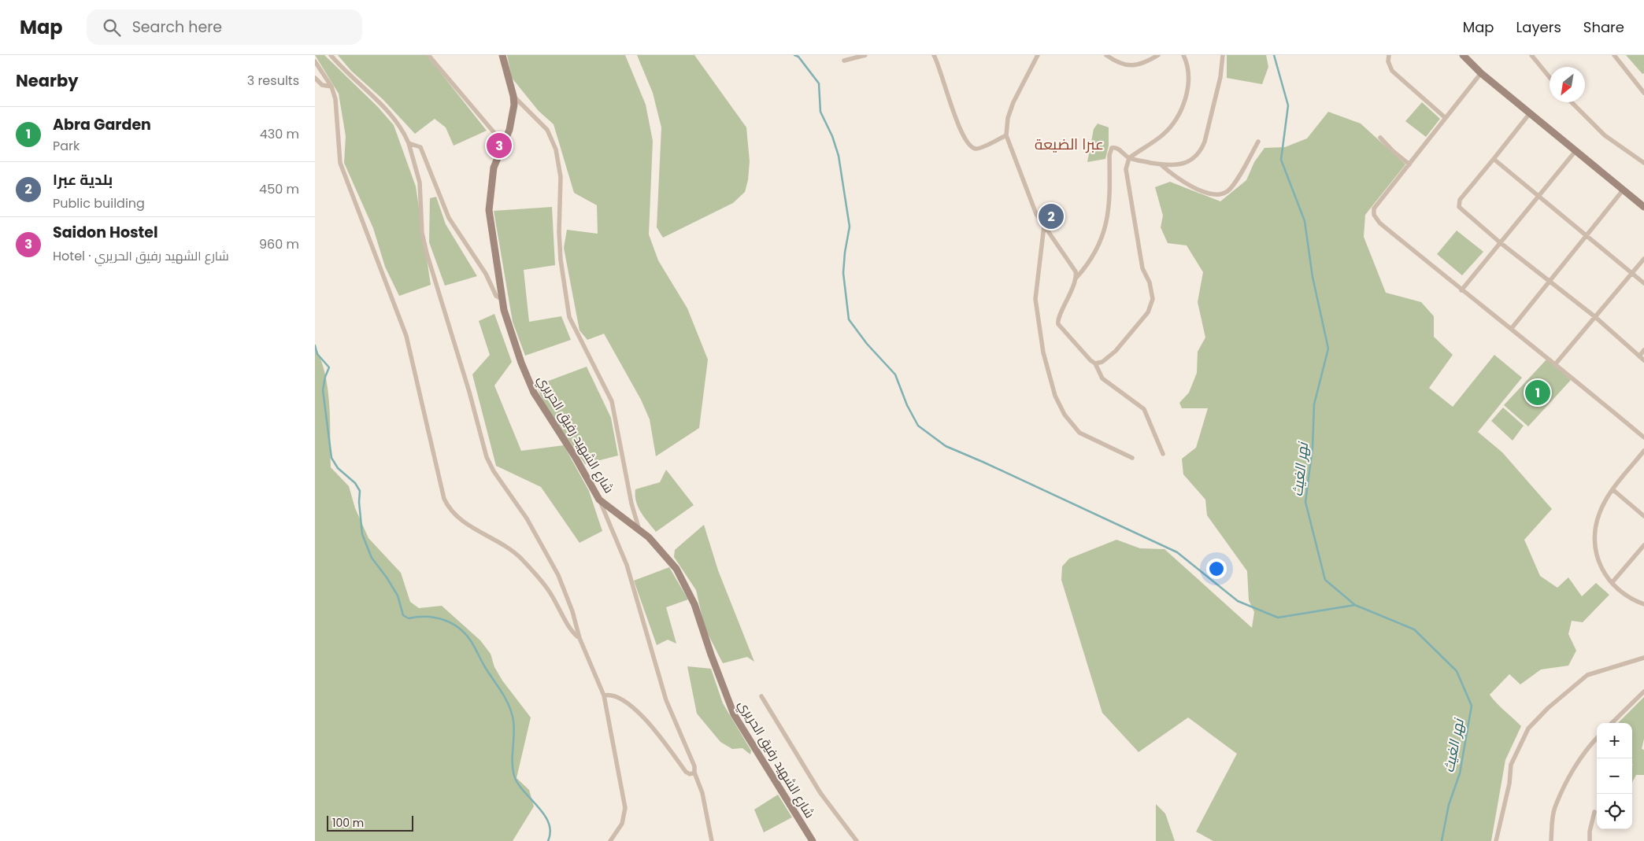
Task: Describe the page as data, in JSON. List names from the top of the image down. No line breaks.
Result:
{"streets":{"street":["شارع الشهيد رفيق الحريري"]},"districts":["عبرا الضيعة"],"water":["نهر الغيث"],"scale_bar":"100 m","north":"bottom left","page":{"header":"Map","search":"Search here","nav":["Map","Layers","Share"],"heading":["Nearby","3 results"],"list":[{"mark":"1","name":"Abra Garden","note":"Park","value":"430 m"},{"mark":"2","name":"بلدية عبرا","note":"Public building","value":"450 m"},{"mark":"3","name":"Saidon Hostel","note":"Hotel · شارع الشهيد رفيق الحريري","value":"960 m"}],"pins":["3","2","1"],"map_buttons":["+","−"],"scale":"100 m"}}
